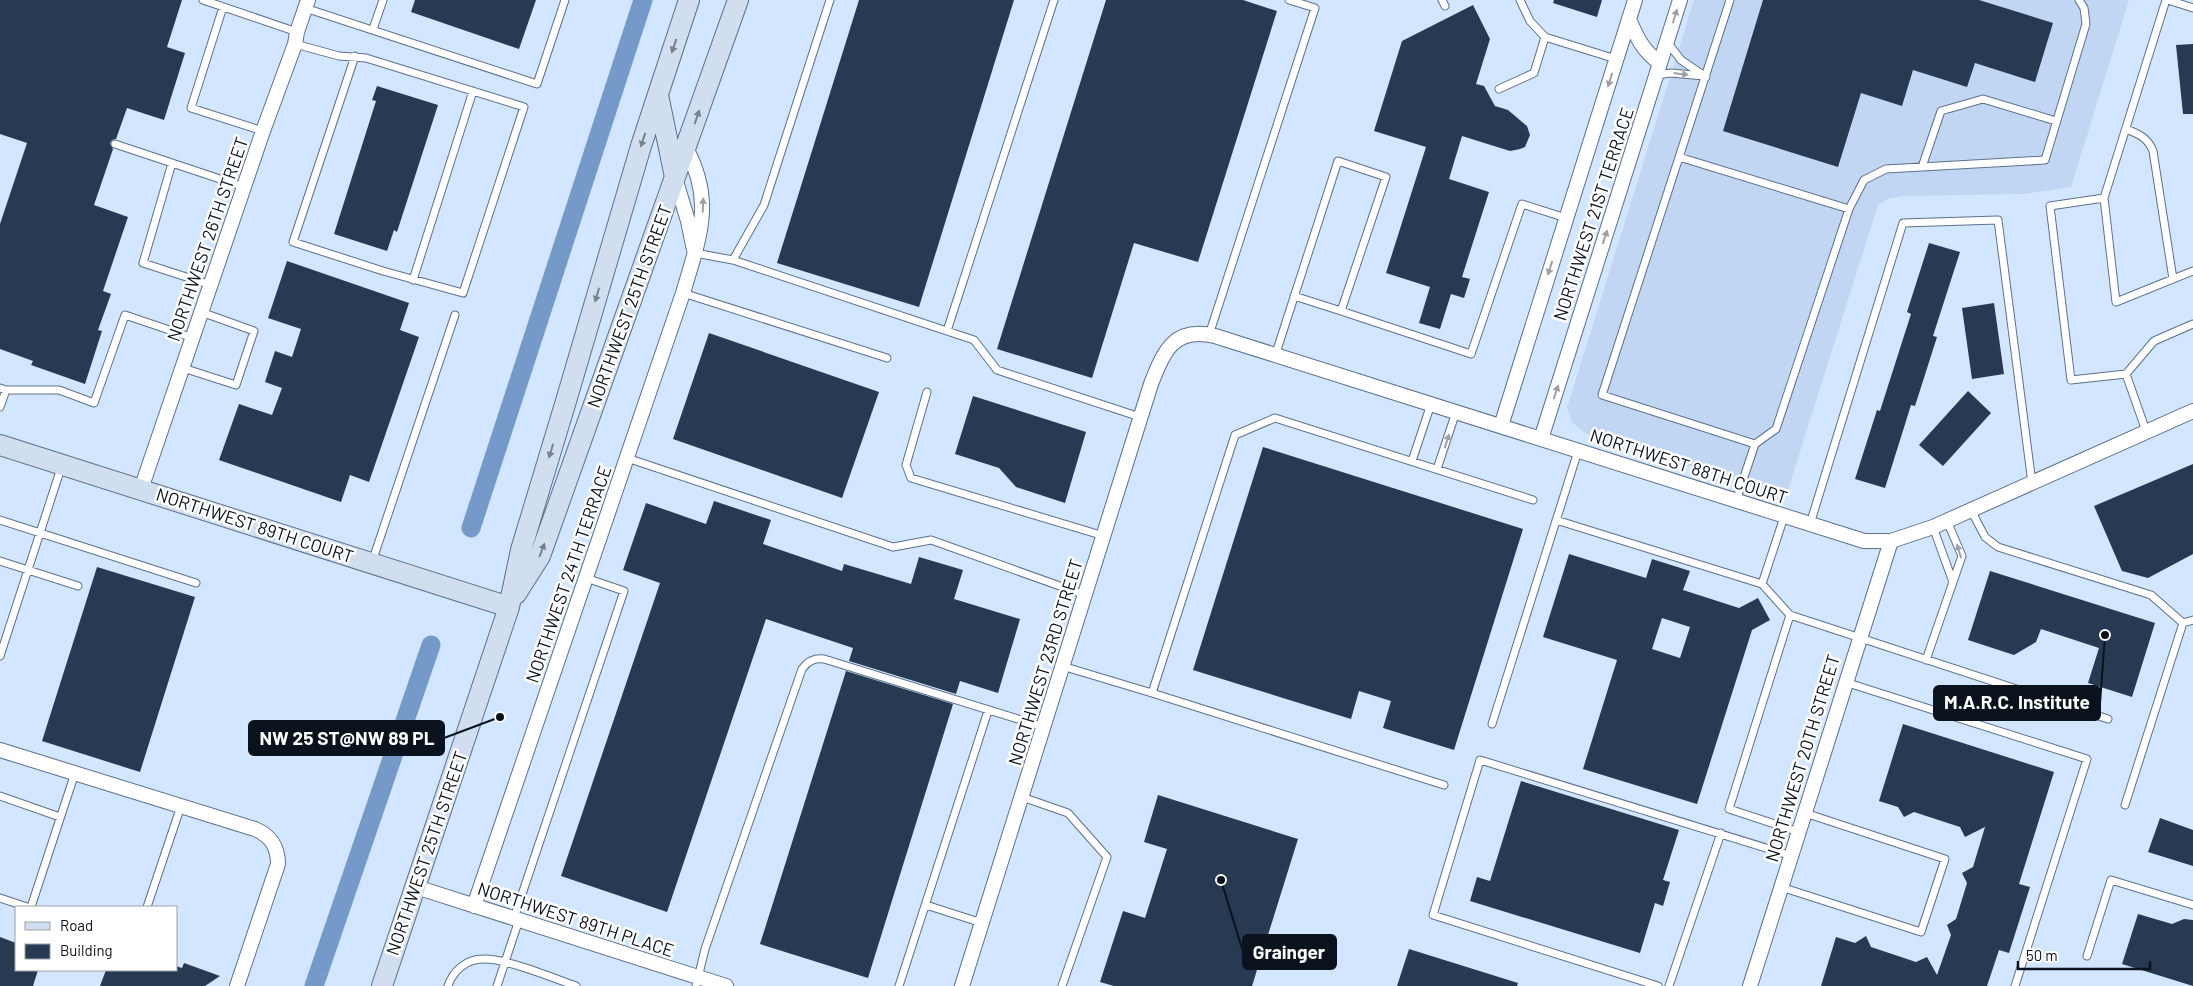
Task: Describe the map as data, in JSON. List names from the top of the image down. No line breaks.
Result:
{"streets":{"main road":["NORTHWEST 25TH STREET","NORTHWEST 89TH COURT"],"street":["NORTHWEST 21ST TERRACE","NORTHWEST 26TH STREET","NORTHWEST 88TH COURT","NORTHWEST 24TH TERRACE","NORTHWEST 23RD STREET","NORTHWEST 20TH STREET","NORTHWEST 89TH PLACE"]},"crossings":[["NORTHWEST 21ST TERRACE","NORTHWEST 88TH COURT"],["NORTHWEST 26TH STREET","NORTHWEST 89TH COURT"],["NORTHWEST 25TH STREET","NORTHWEST 89TH COURT"],["NORTHWEST 25TH STREET","NORTHWEST 24TH TERRACE"],["NORTHWEST 25TH STREET","NORTHWEST 89TH PLACE"],["NORTHWEST 88TH COURT","NORTHWEST 23RD STREET"],["NORTHWEST 88TH COURT","NORTHWEST 20TH STREET"],["NORTHWEST 24TH TERRACE","NORTHWEST 89TH PLACE"]],"places":["M.A.R.C. Institute","NW 25 ST@NW 89 PL","Grainger"],"legend":["Road","Building"],"scale_bar":"50 m"}
